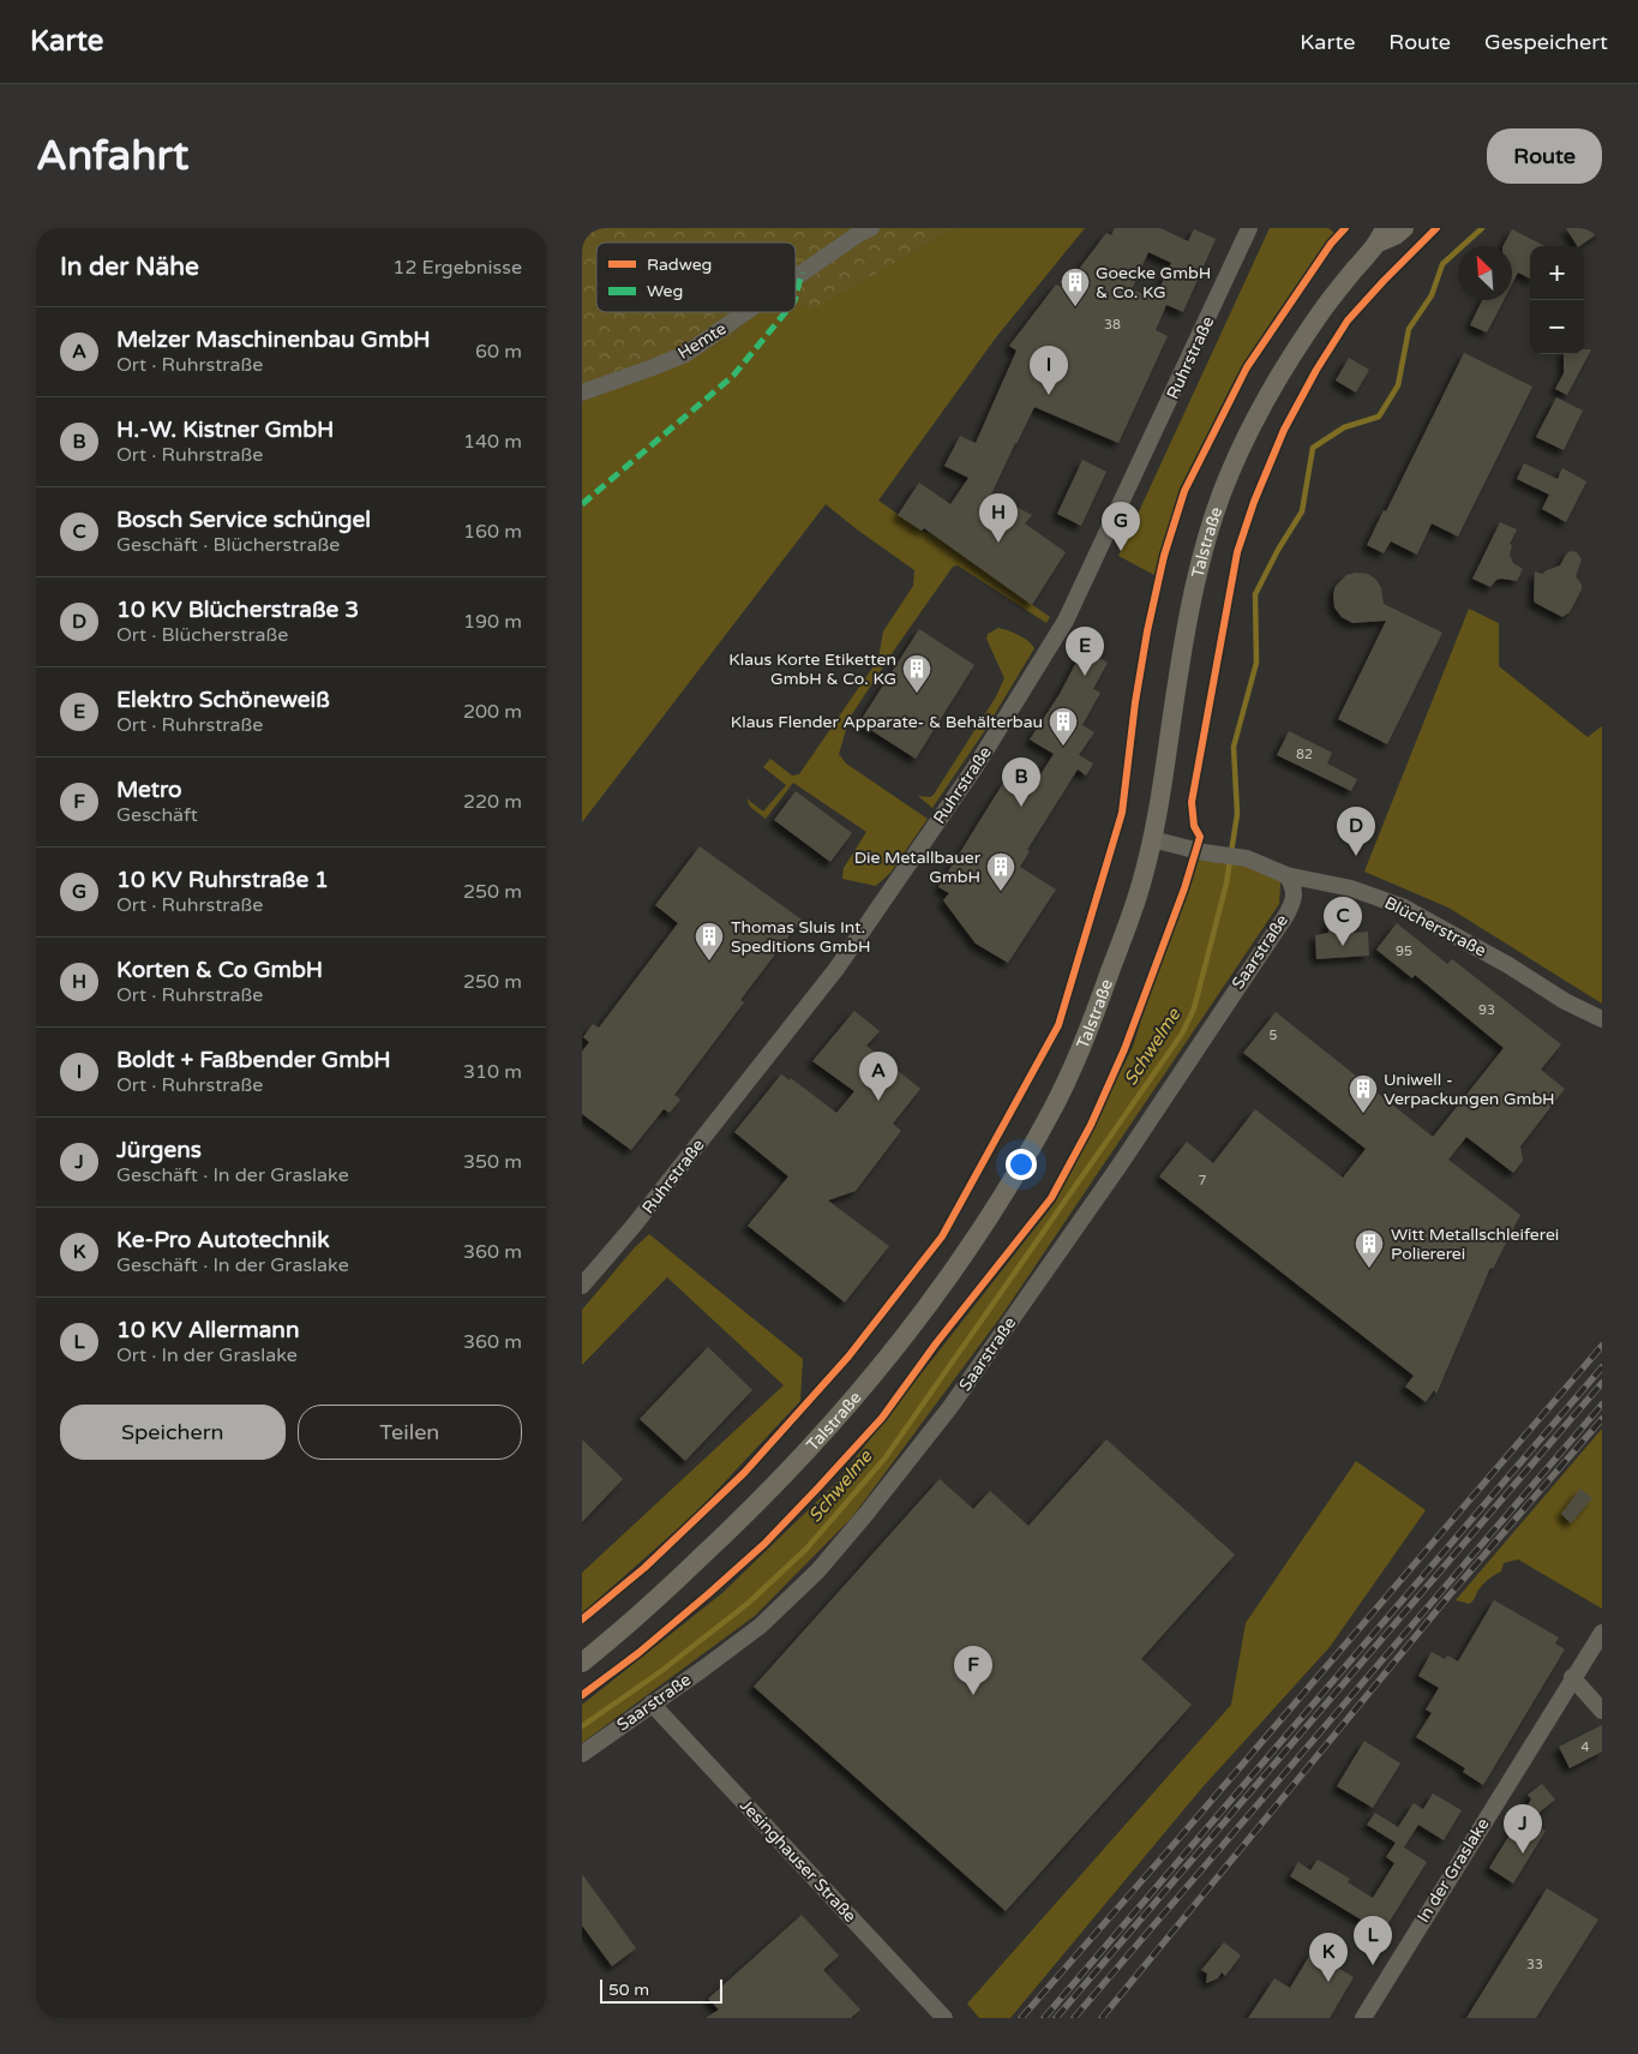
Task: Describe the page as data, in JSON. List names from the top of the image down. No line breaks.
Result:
{"streets":{"main road":["Talstraße"],"street":["Hemte","Ruhrstraße","Blücherstraße","Saarstraße","Jesinghauser Straße","In der Graslake"]},"crossings":[["Talstraße","Blücherstraße"],["Blücherstraße","Saarstraße"],["Saarstraße","Jesinghauser Straße"]],"water":["Schwelme"],"places":{"building":["Goecke GmbH & Co. KG","Klaus Korte Etiketten GmbH & Co. KG","Klaus Flender Apparate- & Behälterbau","Die Metallbauer GmbH","Thomas Sluis Int. Speditions GmbH","Uniwell - Verpackungen GmbH","Witt Metallschleiferei Poliererei"]},"house_numbers":["38","82","95","93","5","7","4","33"],"legend":["Radweg","Weg"],"scale_bar":"50 m","north":"top left","page":{"header":"Karte","nav":["Karte","Route","Gespeichert"],"buttons":["Route",["Speichern","Teilen"]],"title":"Anfahrt","heading":["In der Nähe","12 Ergebnisse"],"map_buttons":["+","−"],"list":[{"mark":"A","name":"Melzer Maschinenbau GmbH","note":"Ort · Ruhrstraße","value":"60 m"},{"mark":"B","name":"H.-W. Kistner GmbH","note":"Ort · Ruhrstraße","value":"140 m"},{"mark":"C","name":"Bosch Service schüngel","note":"Geschäft · Blücherstraße","value":"160 m"},{"mark":"D","name":"10 KV Blücherstraße 3","note":"Ort · Blücherstraße","value":"190 m"},{"mark":"E","name":"Elektro Schöneweiß","note":"Ort · Ruhrstraße","value":"200 m"},{"mark":"F","name":"Metro","note":"Geschäft","value":"220 m"},{"mark":"G","name":"10 KV Ruhrstraße 1","note":"Ort · Ruhrstraße","value":"250 m"},{"mark":"H","name":"Korten & Co GmbH","note":"Ort · Ruhrstraße","value":"250 m"},{"mark":"I","name":"Boldt + Faßbender GmbH","note":"Ort · Ruhrstraße","value":"310 m"},{"mark":"J","name":"Jürgens","note":"Geschäft · In der Graslake","value":"350 m"},{"mark":"K","name":"Ke-Pro Autotechnik","note":"Geschäft · In der Graslake","value":"360 m"},{"mark":"L","name":"10 KV Allermann","note":"Ort · In der Graslake","value":"360 m"}],"pins":["I","H","G","E","B","D","C","A","F","J","L","K"],"scale":"50 m"}}
